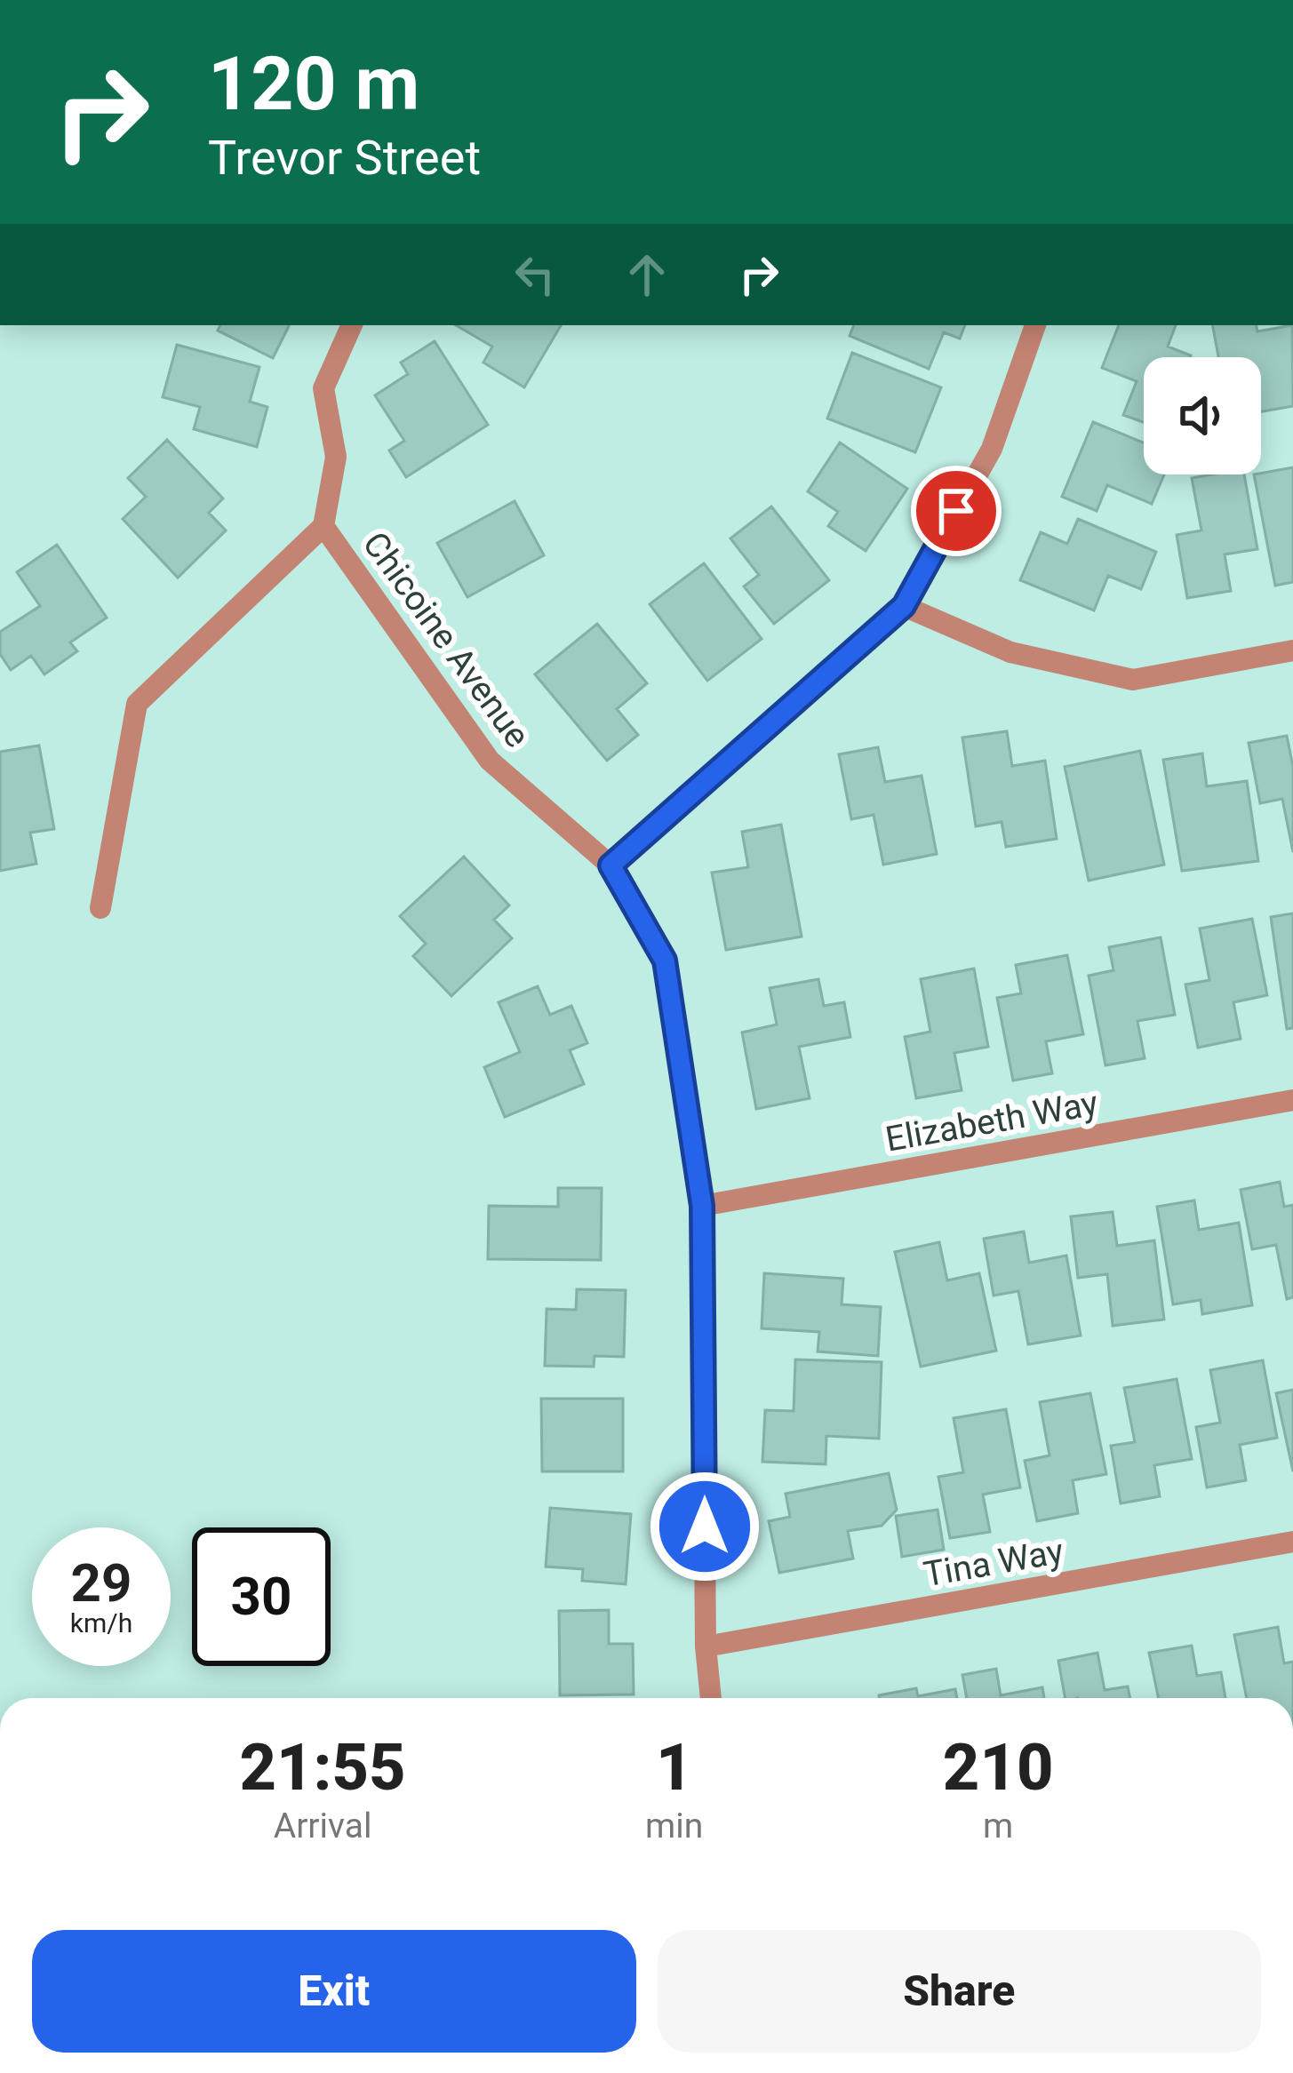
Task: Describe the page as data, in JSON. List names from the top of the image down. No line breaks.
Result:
{"streets":{"street":["Chicoine Avenue","Elizabeth Way","Tina Way"]},"crossings":[["Chicoine Avenue","Elizabeth Way"],["Chicoine Avenue","Tina Way"]],"page":{"turn":["120 m","Trevor Street"],"speed":"29 km/h","limit":"30","eta":["21:55","Arrival","1","min","210","m"],"buttons":["Exit","Share"]}}
